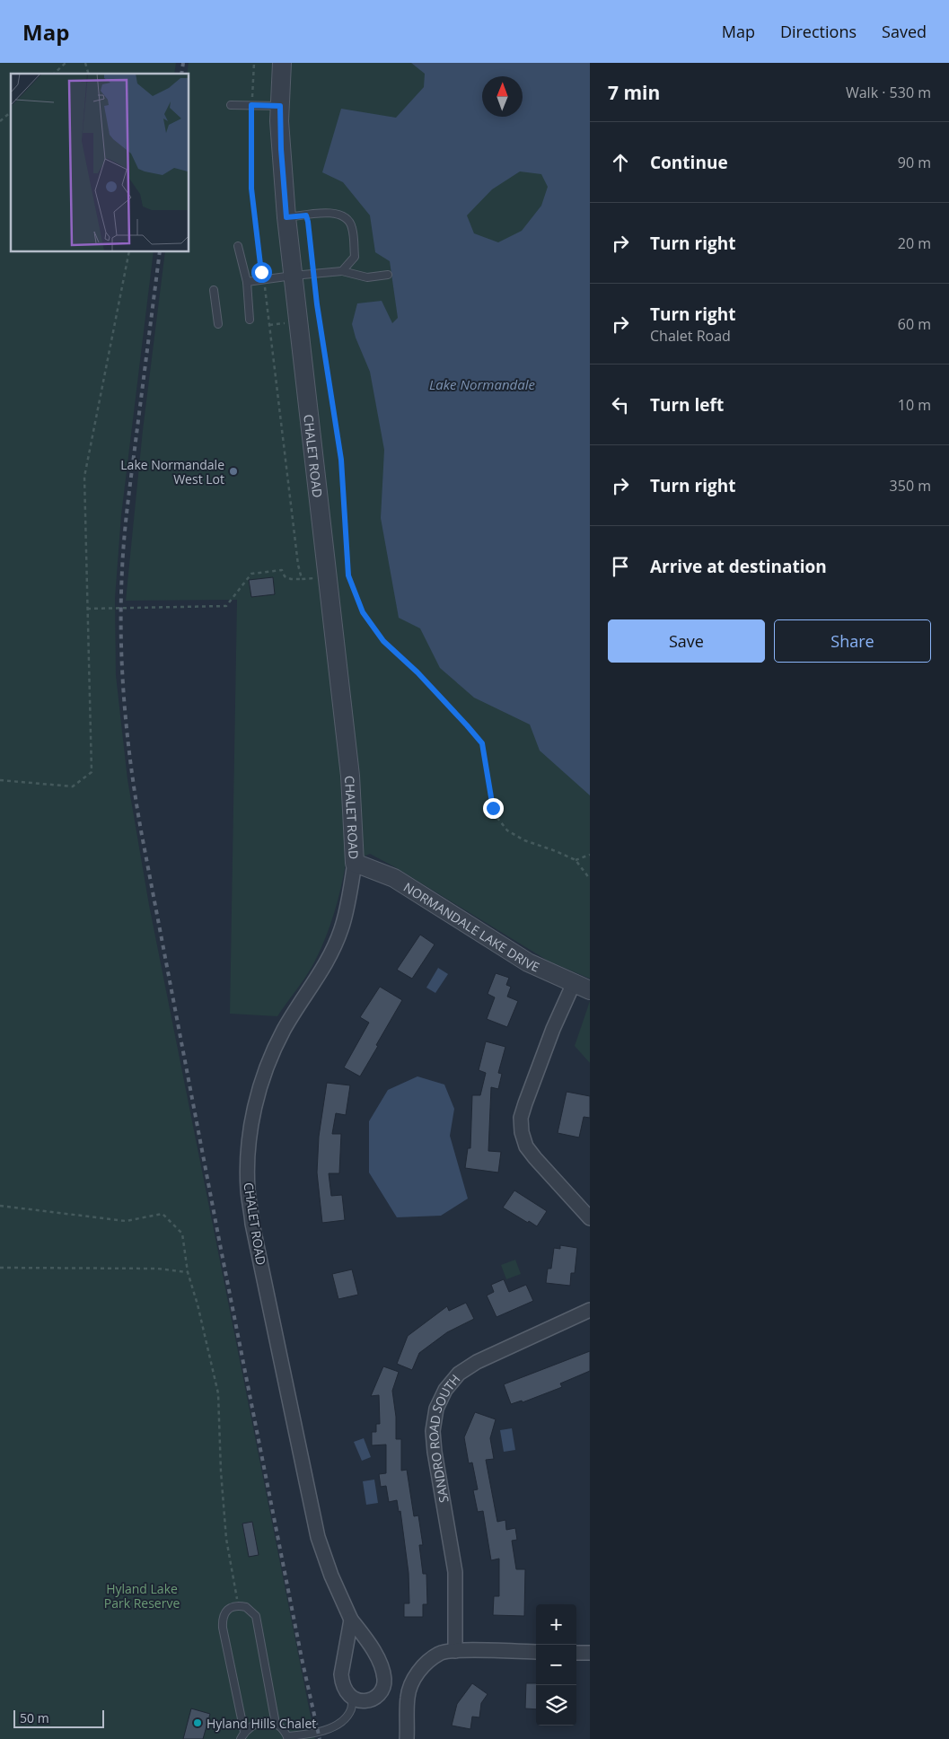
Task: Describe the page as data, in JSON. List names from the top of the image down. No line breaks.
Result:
{"streets":{"street":["CHALET ROAD","NORMANDALE LAKE DRIVE","SANDRO ROAD SOUTH"]},"crossings":[["CHALET ROAD","NORMANDALE LAKE DRIVE"]],"water":["Lake Normandale"],"parks":["Hyland Lake Park Reserve"],"places":["Lake Normandale West Lot","Hyland Hills Chalet"],"scale_bar":"50 m","north":"top","page":{"header":"Map","nav":["Map","Directions","Saved"],"heading":["7 min","Walk · 530 m"],"list":[["Continue","90 m"],["Turn right","20 m"],["Turn right","Chalet Road","60 m"],["Turn left","10 m"],["Turn right","350 m"],"Arrive at destination"],"buttons":["Save","Share"],"map_buttons":["+","−"],"scale":"50 m"}}
